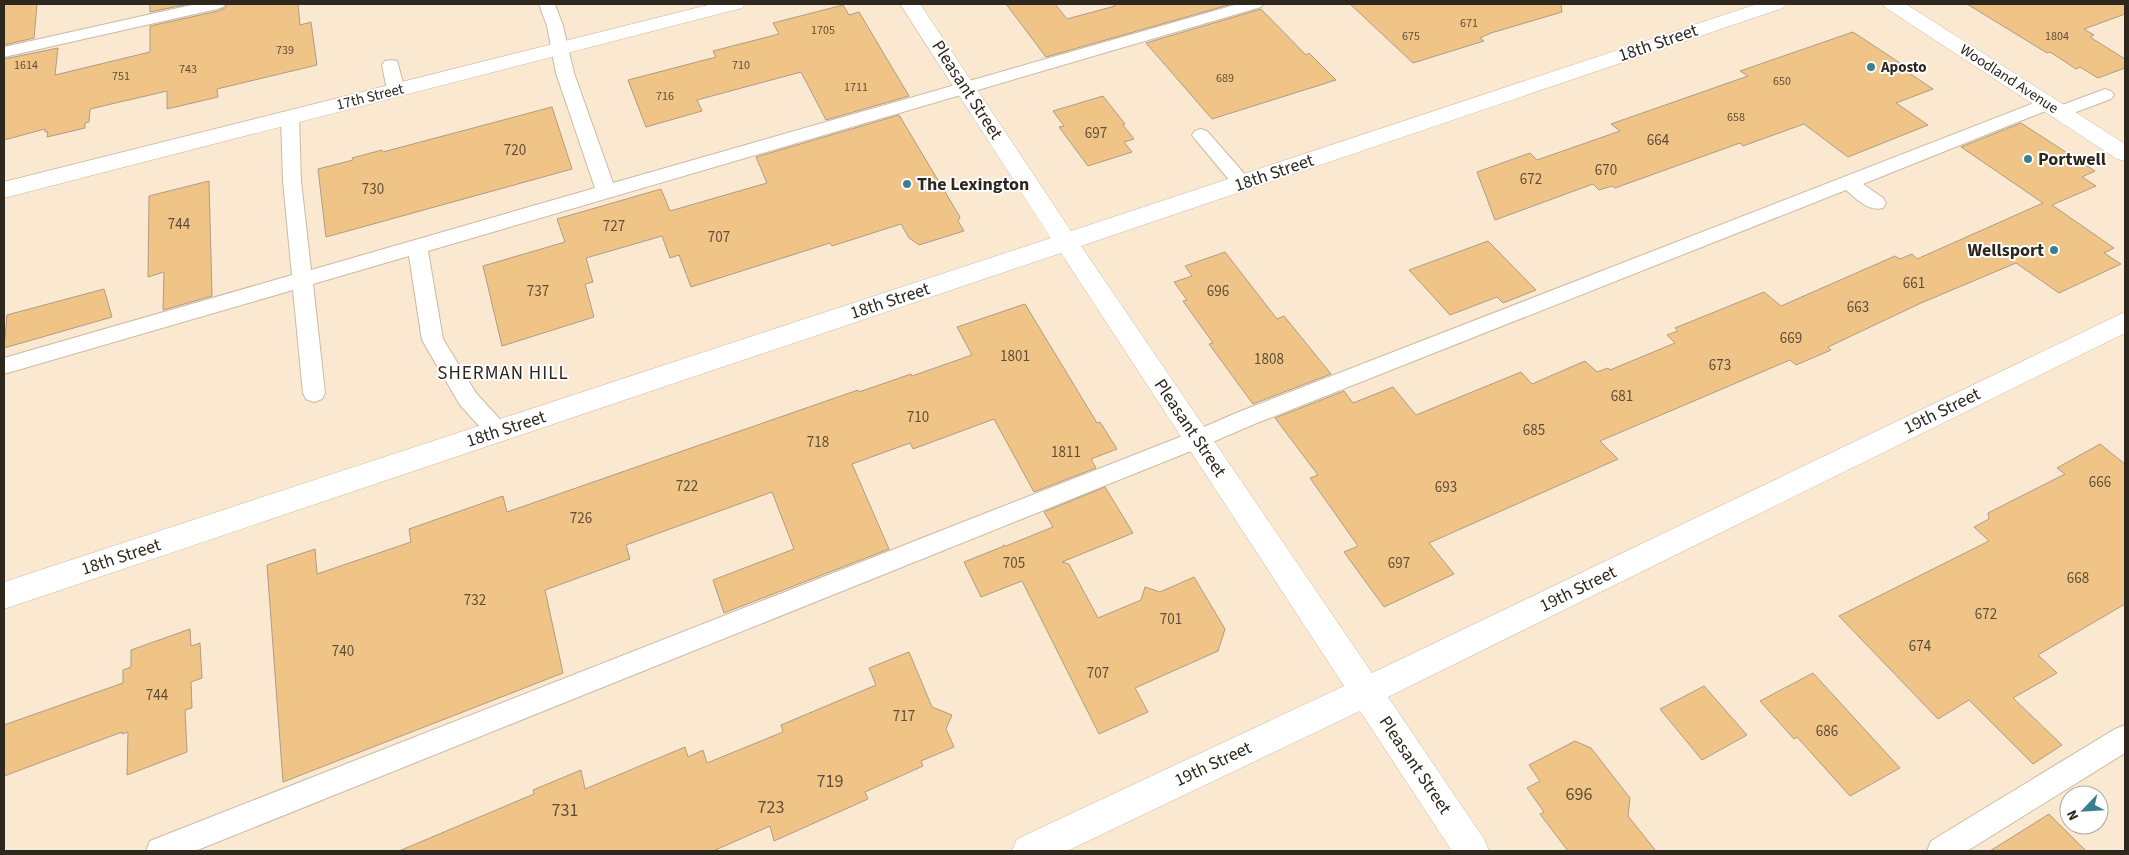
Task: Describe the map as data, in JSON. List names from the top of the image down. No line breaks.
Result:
{"streets":{"street":["18th Street","Woodland Avenue","Pleasant Street","17th Street","19th Street"]},"crossings":[["18th Street","Pleasant Street"],["Pleasant Street","19th Street"]],"districts":["SHERMAN HILL"],"places":["Aposto","Portwell","The Lexington","Wellsport"],"house_numbers":["671","1705","675","1804","739","1614","710","743","751","689","650","1711","716","658","697","664","720","670","672","730","744","727","707","661","737","696","663","669","1801","1808","673","681","710","685","718","1811","666","722","693","726","705","697","668","732","672","701","674","740","707","744","717","686","719","696","723","731"],"north":"bottom left"}
